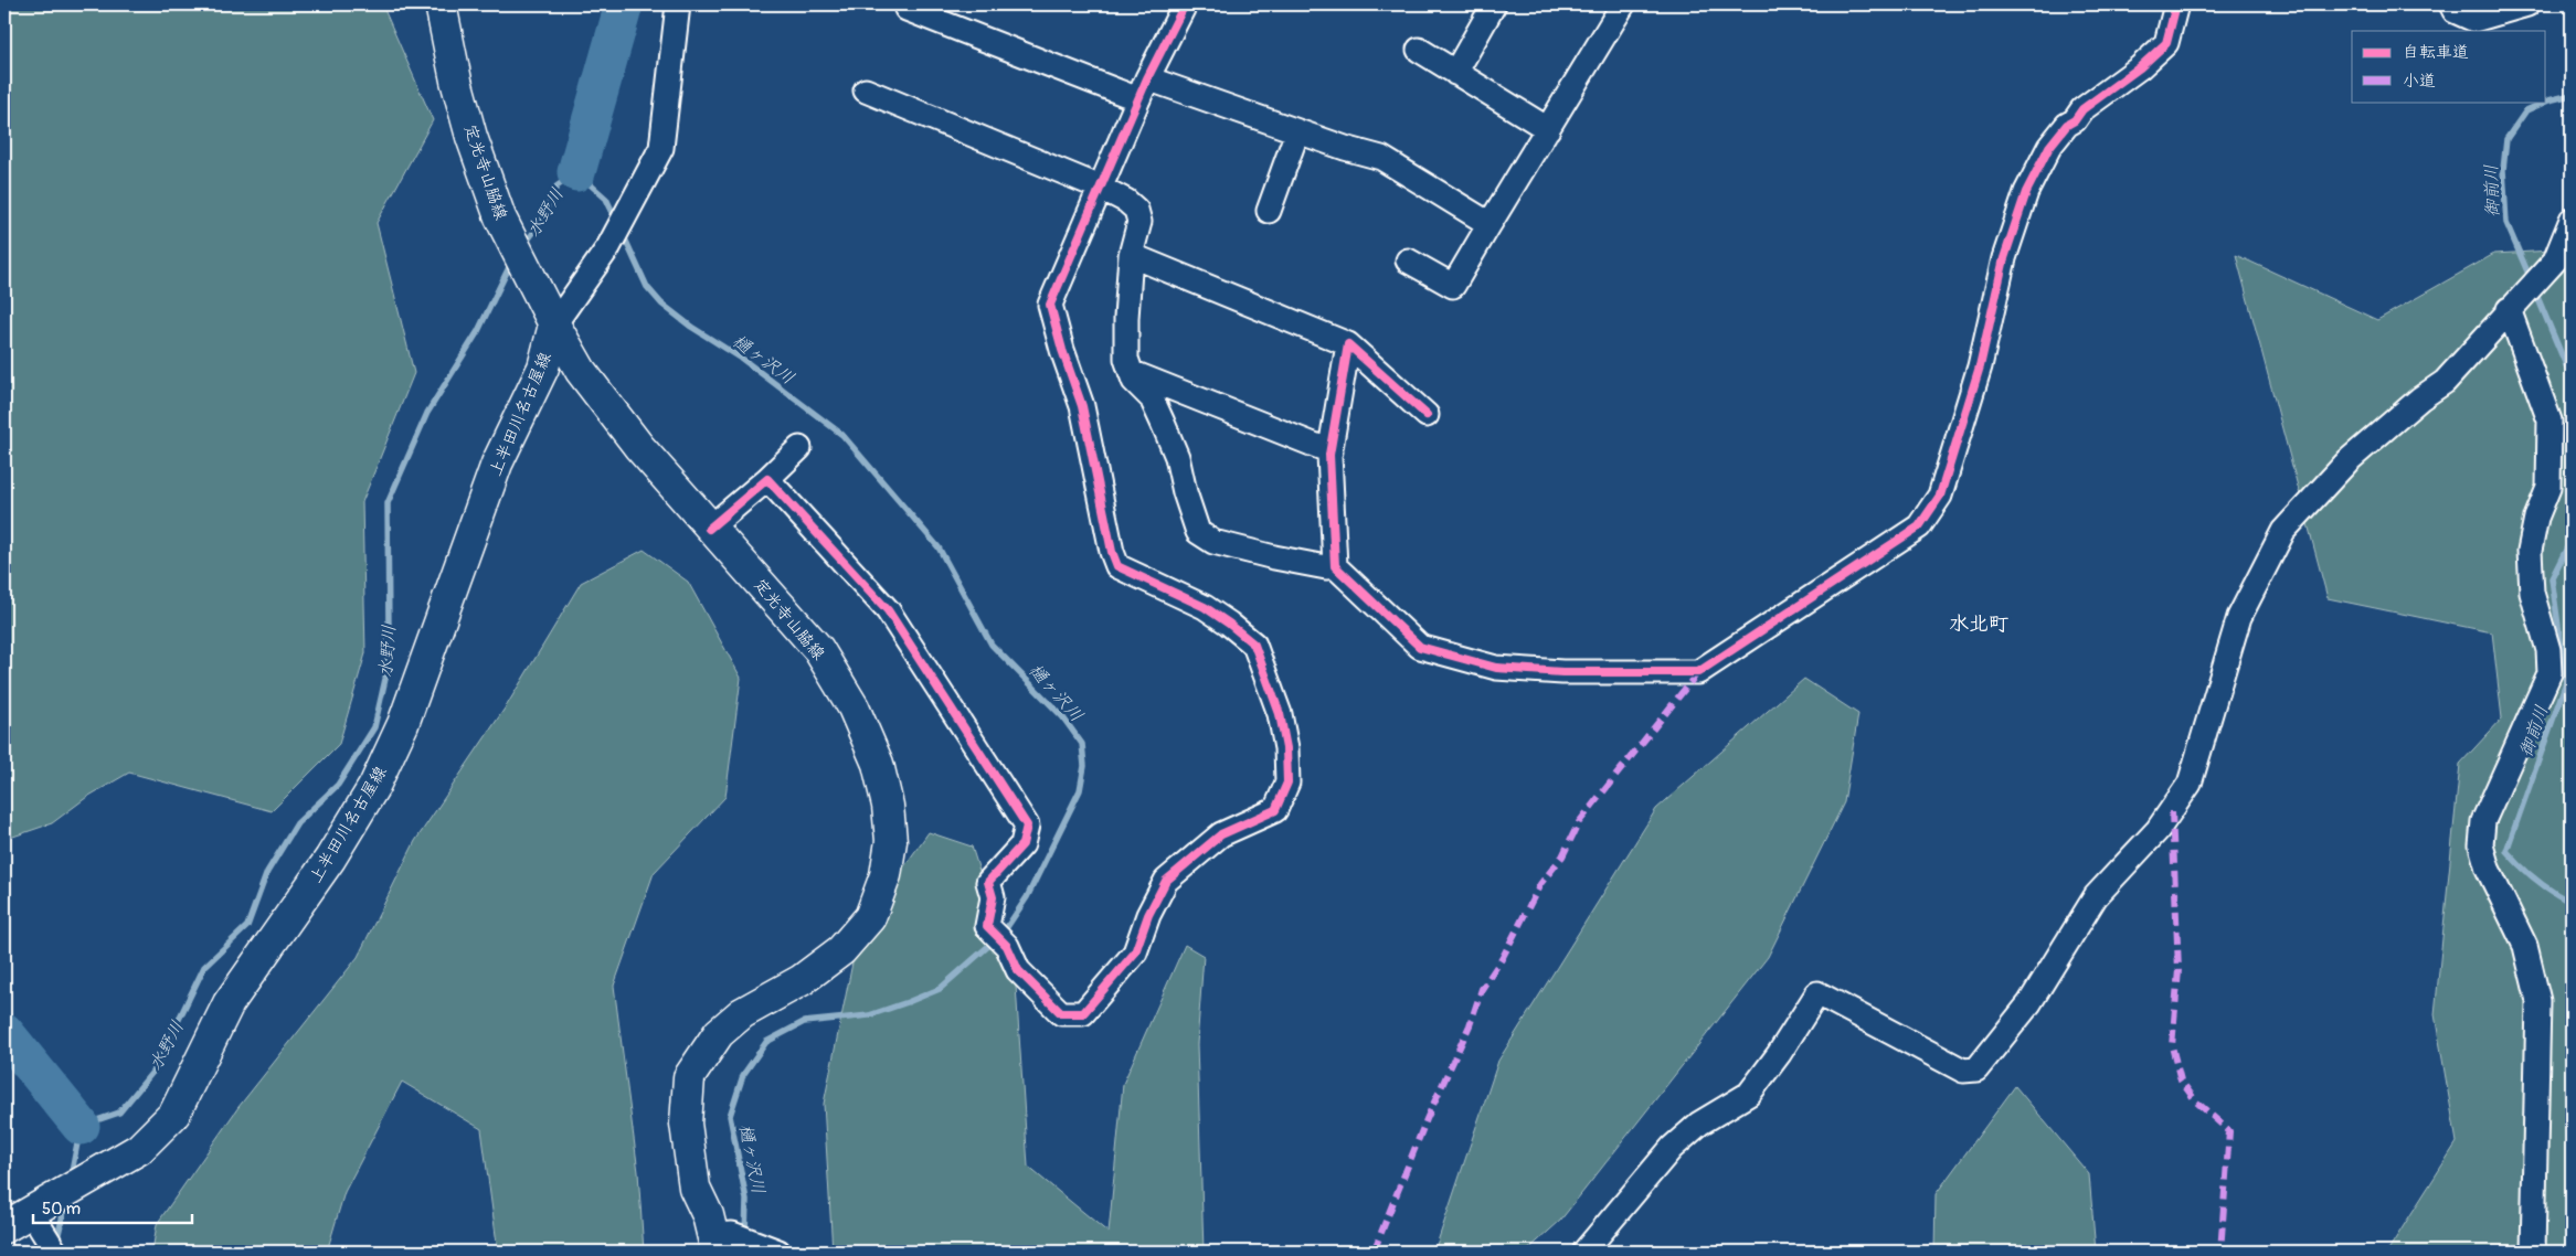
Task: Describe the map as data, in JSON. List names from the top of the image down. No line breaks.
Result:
{"streets":{"main road":["定光寺山脇線","上半田川名古屋線"]},"crossings":[["定光寺山脇線","上半田川名古屋線"]],"districts":["水北町"],"water":["御前川","水野川","樋ヶ沢川"],"legend":["自転車道","小道"],"scale_bar":"50 m"}
